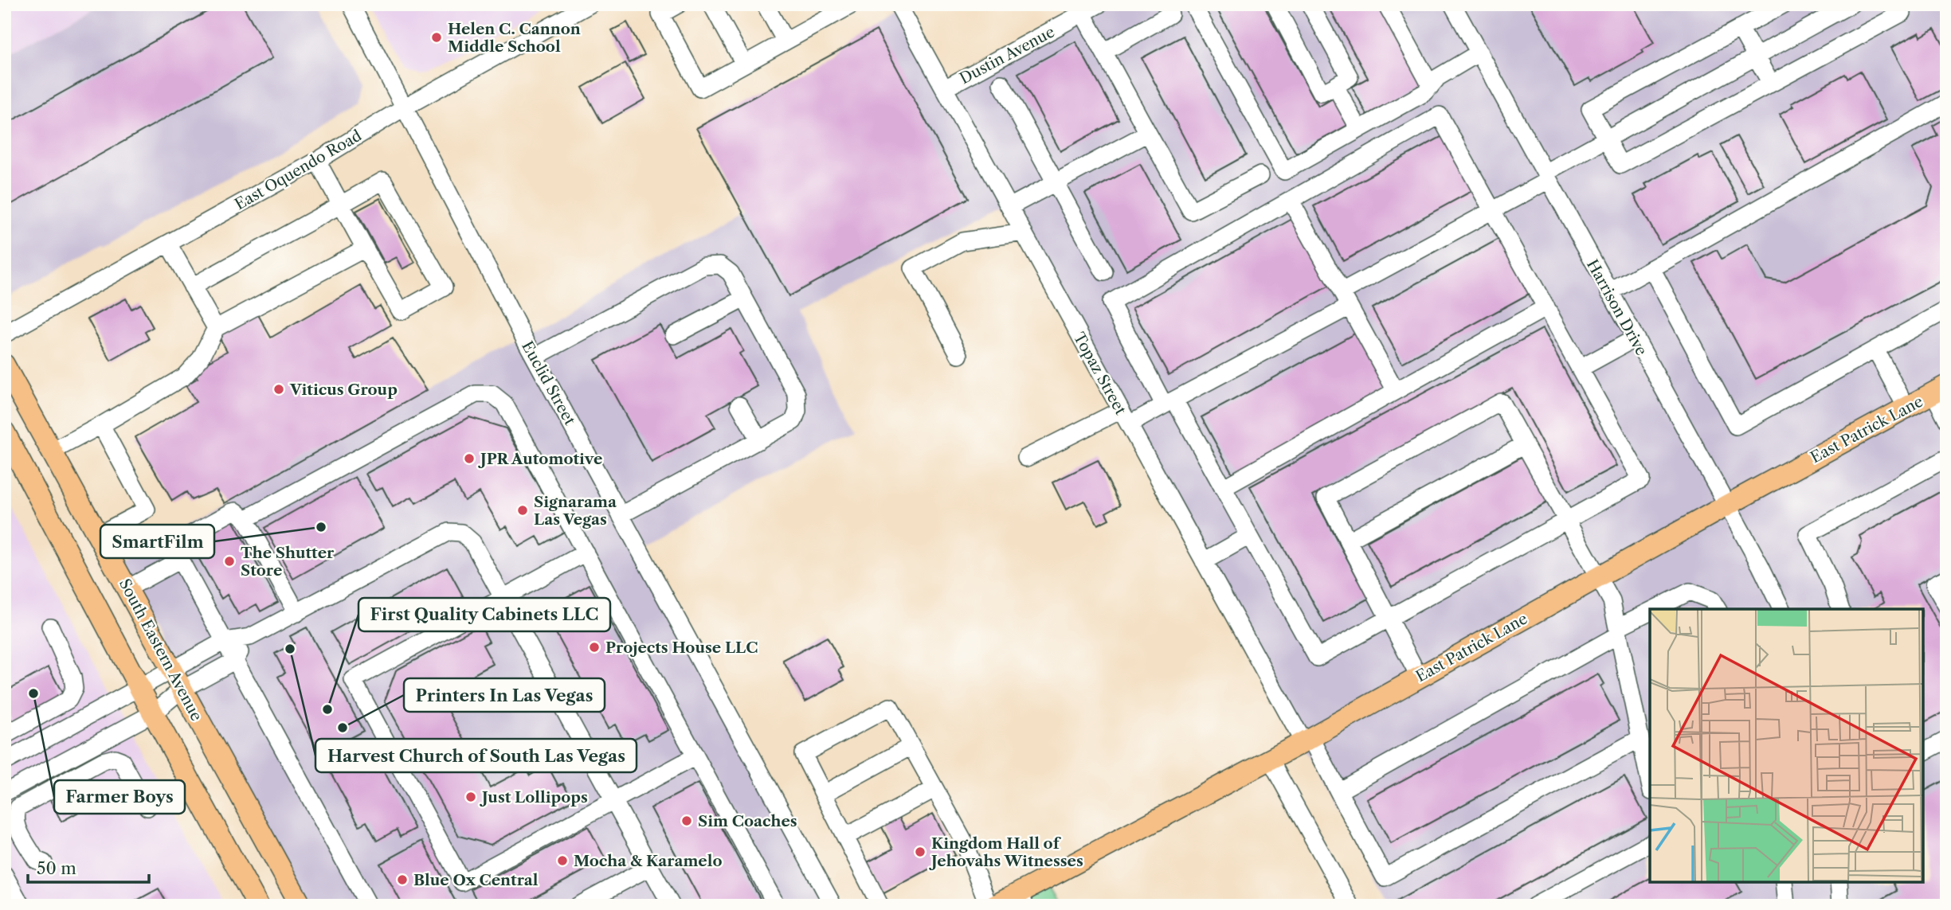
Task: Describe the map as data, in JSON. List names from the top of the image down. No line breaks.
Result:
{"streets":{"main road":["East Patrick Lane","South Eastern Avenue"],"street":["Dustin Avenue","East Oquendo Road","Harrison Drive","Topaz Street","Euclid Street"]},"crossings":[["Dustin Avenue","Topaz Street"],["East Oquendo Road","Euclid Street"],["Harrison Drive","East Patrick Lane"],["Topaz Street","East Patrick Lane"]],"places":["Helen C. Cannon Middle School","Viticus Group","JPR Automotive","Signarama Las Vegas","SmartFilm","The Shutter Store","Projects House LLC","Harvest Church of South Las Vegas","Farmer Boys","First Quality Cabinets LLC","Printers In Las Vegas","Just Lollipops","Sim Coaches","Kingdom Hall of Jehovahs Witnesses","Mocha & Karamelo","Blue Ox Central"],"scale_bar":"50 m"}
